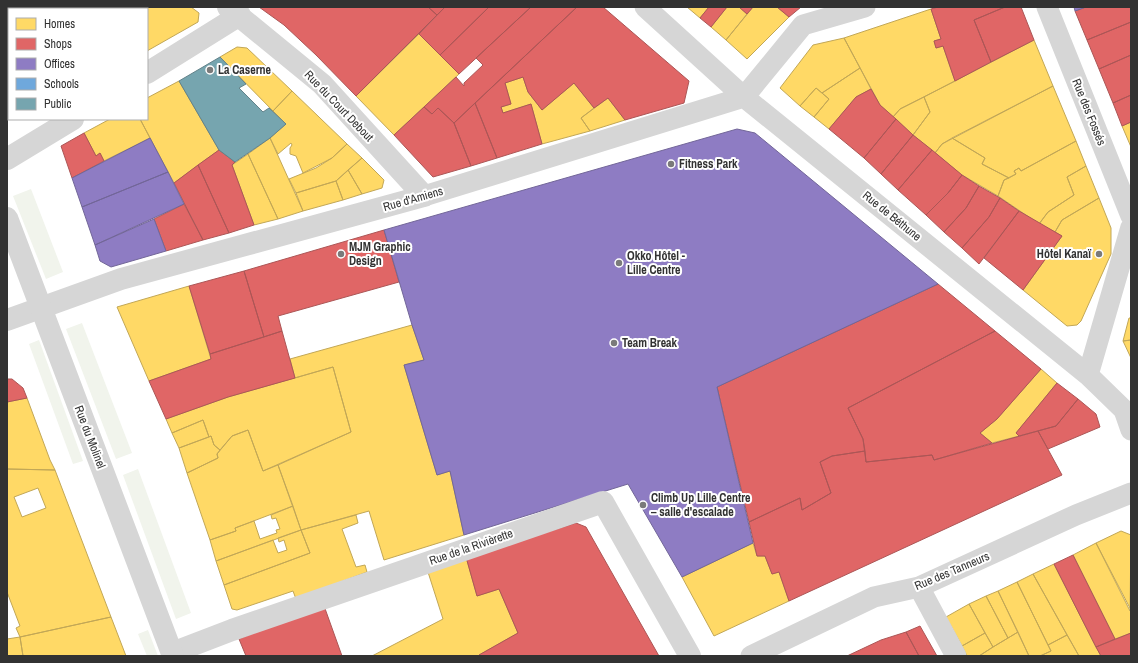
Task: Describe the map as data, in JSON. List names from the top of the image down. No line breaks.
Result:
{"streets":{"street":["Rue du Court Debout","Rue des Fossés","Rue d'Amiens","Rue de Béthune","Rue du Molinel","Rue de la Rivièrette","Rue des Tanneurs"]},"crossings":[["Rue du Court Debout","Rue d'Amiens"],["Rue d'Amiens","Rue de Béthune"],["Rue d'Amiens","Rue du Molinel"],["Rue du Molinel","Rue de la Rivièrette"]],"places":["La Caserne","Fitness Park","MJM Graphic Design","Hôtel Kanaï","Okko Hôtel - Lille Centre","Team Break","Climb Up Lille Centre – salle d'escalade"],"legend":["Homes","Shops","Offices","Schools","Public"]}
